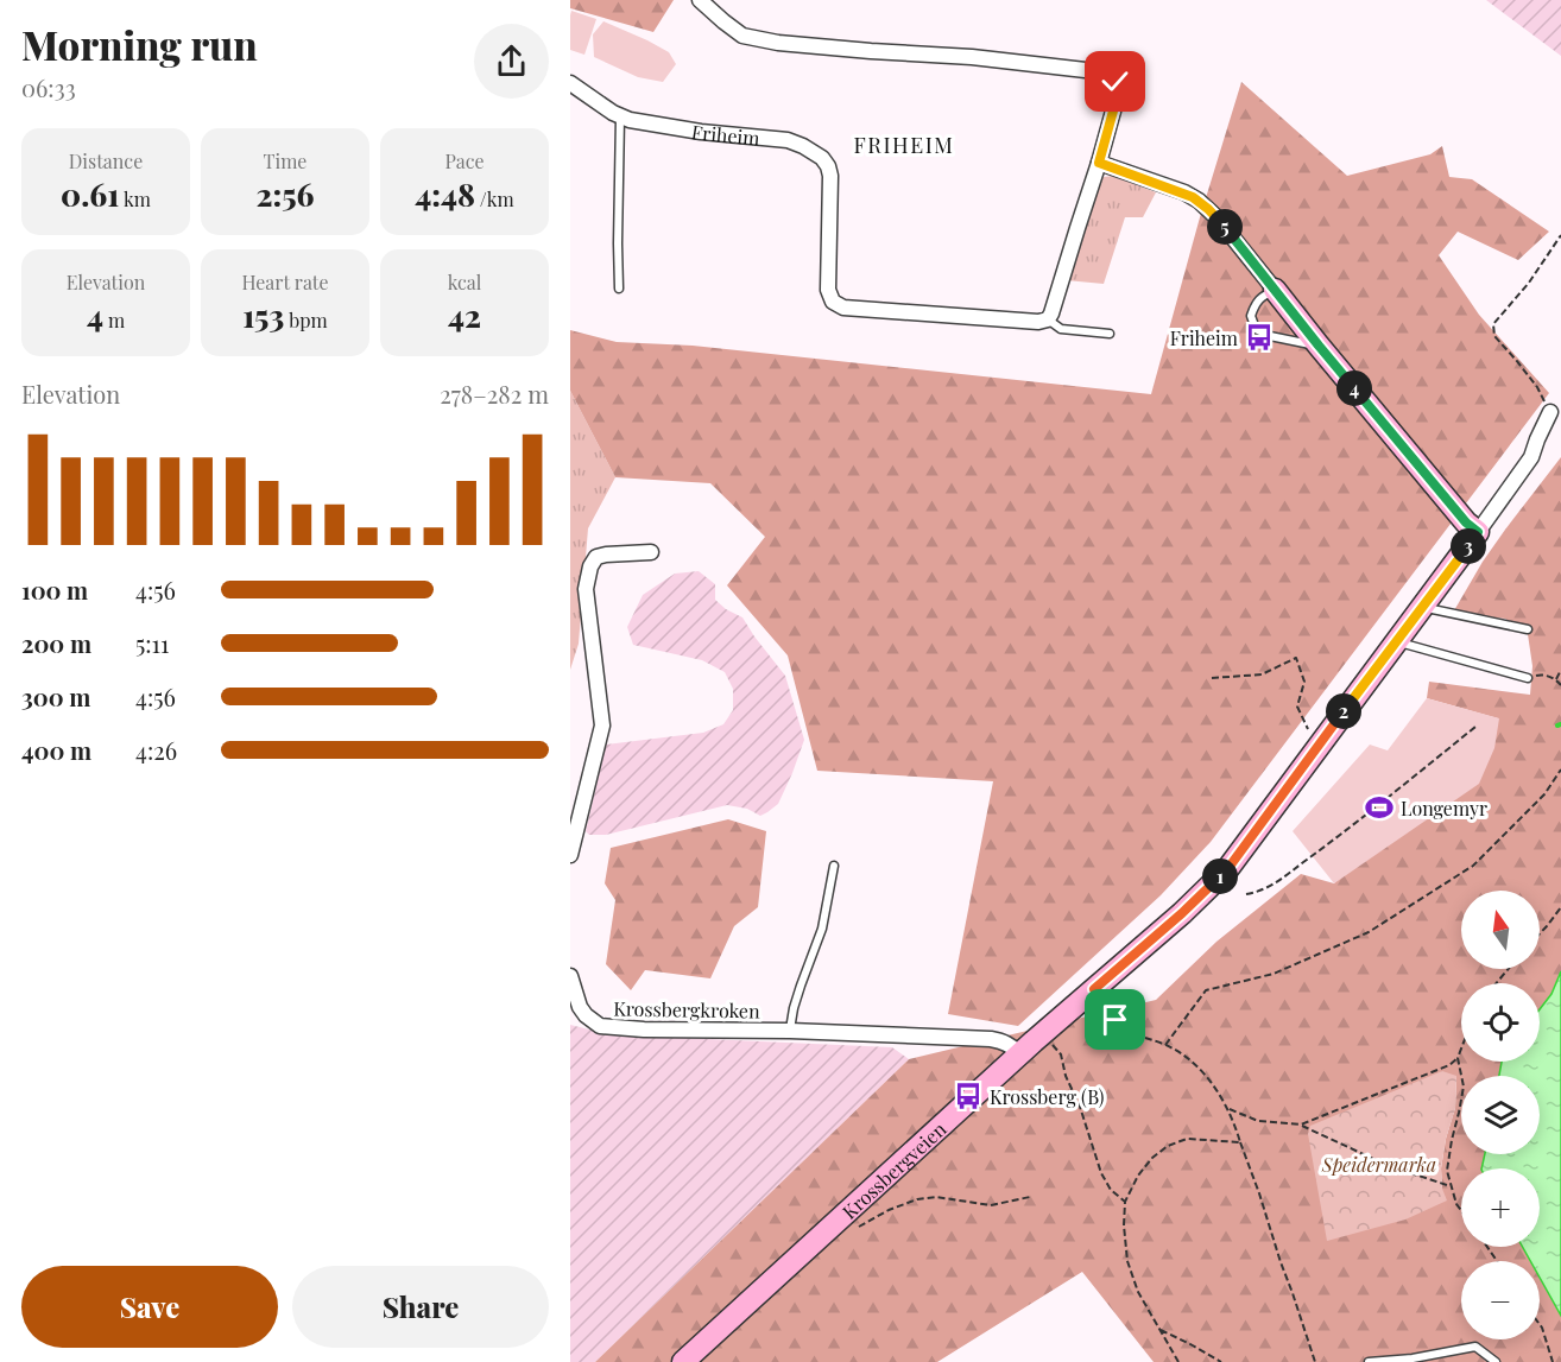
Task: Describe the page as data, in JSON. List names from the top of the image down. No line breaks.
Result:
{"streets":{"street":["Friheim","Krossbergkroken","Krossbergveien"]},"crossings":[["Krossbergkroken","Krossbergveien"]],"districts":["FRIHEIM"],"parks":["Speidermarka"],"places":{"bus stop":["Friheim","Krossberg (B)"],"sports":["Longemyr"]},"north":"top","page":{"heading":["Morning run","06:33"],"stats":[["Distance","0.61 km"],["Time","2:56"],["Pace","4:48 /km"],["Elevation","4 m"],["Heart rate","153 bpm"],["kcal","42"]],"pins":["5","4","3","2","1"],"chart":["Elevation","278–282 m"],"list":[{"name":"100 m","note":"4:56"},{"name":"200 m","note":"5:11"},{"name":"300 m","note":"4:56"},{"name":"400 m","note":"4:26"}],"map_buttons":["+","−"],"buttons":["Save","Share"]}}
